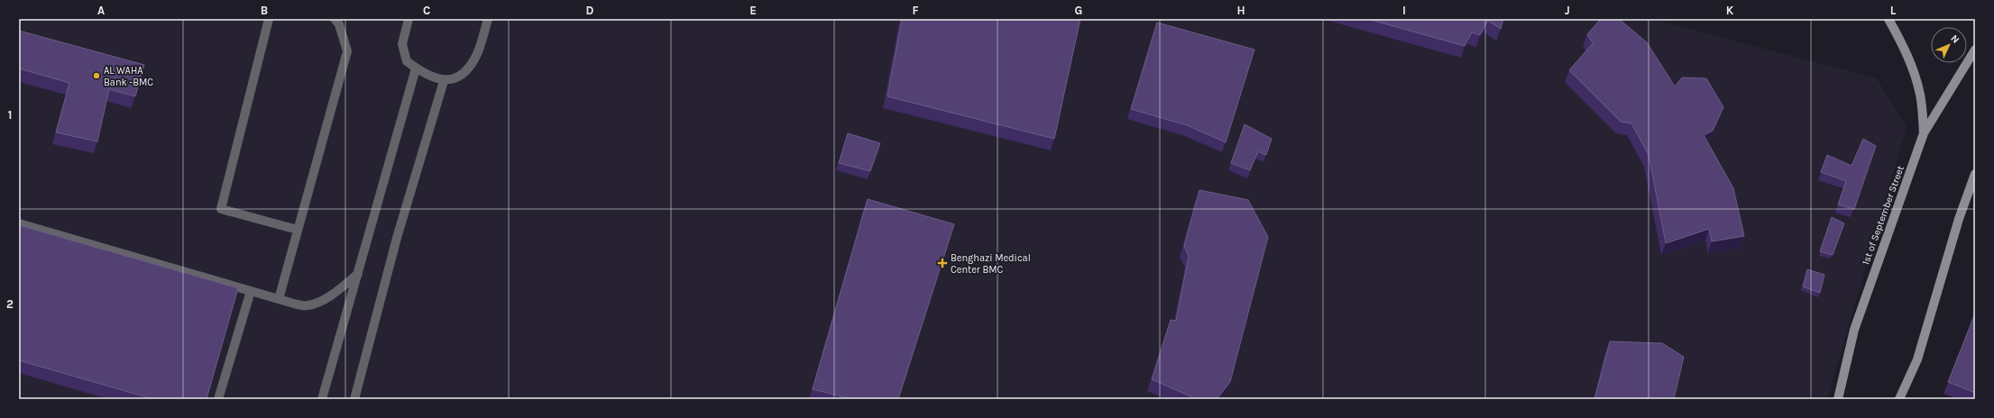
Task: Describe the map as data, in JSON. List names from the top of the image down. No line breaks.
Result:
{"streets":{"street":["1st of September Street"]},"places":{"other":["AL WAHA Bank -BMC"],"health":["Benghazi Medical Center BMC"]},"north":"top right","grid":{"columns":["A","B","C","D","E","F","G","H","I","J","K","L"],"rows":["1","2"]}}
